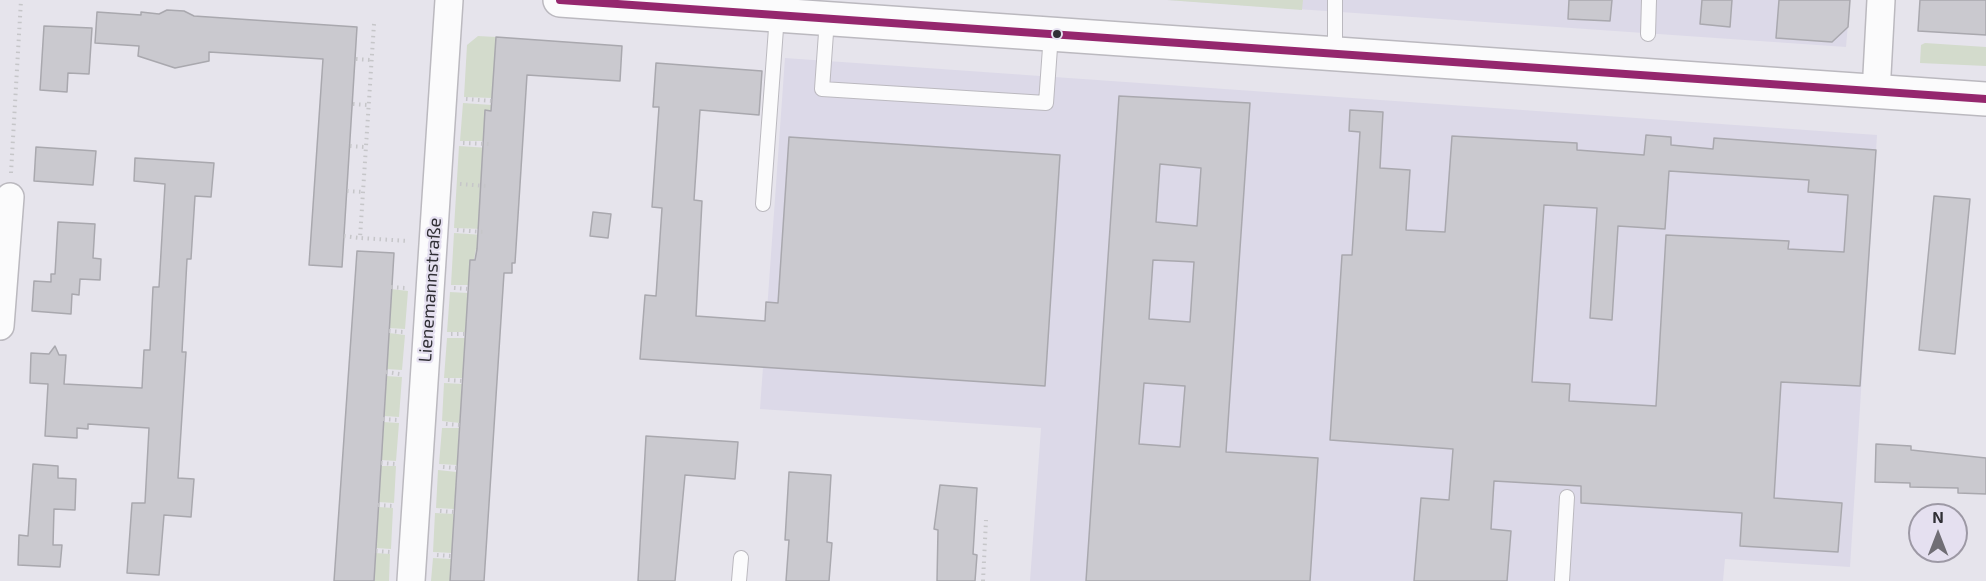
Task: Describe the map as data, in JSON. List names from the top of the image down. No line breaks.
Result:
{"streets":{"street":["Lienemannstraße"]},"north":"top"}
